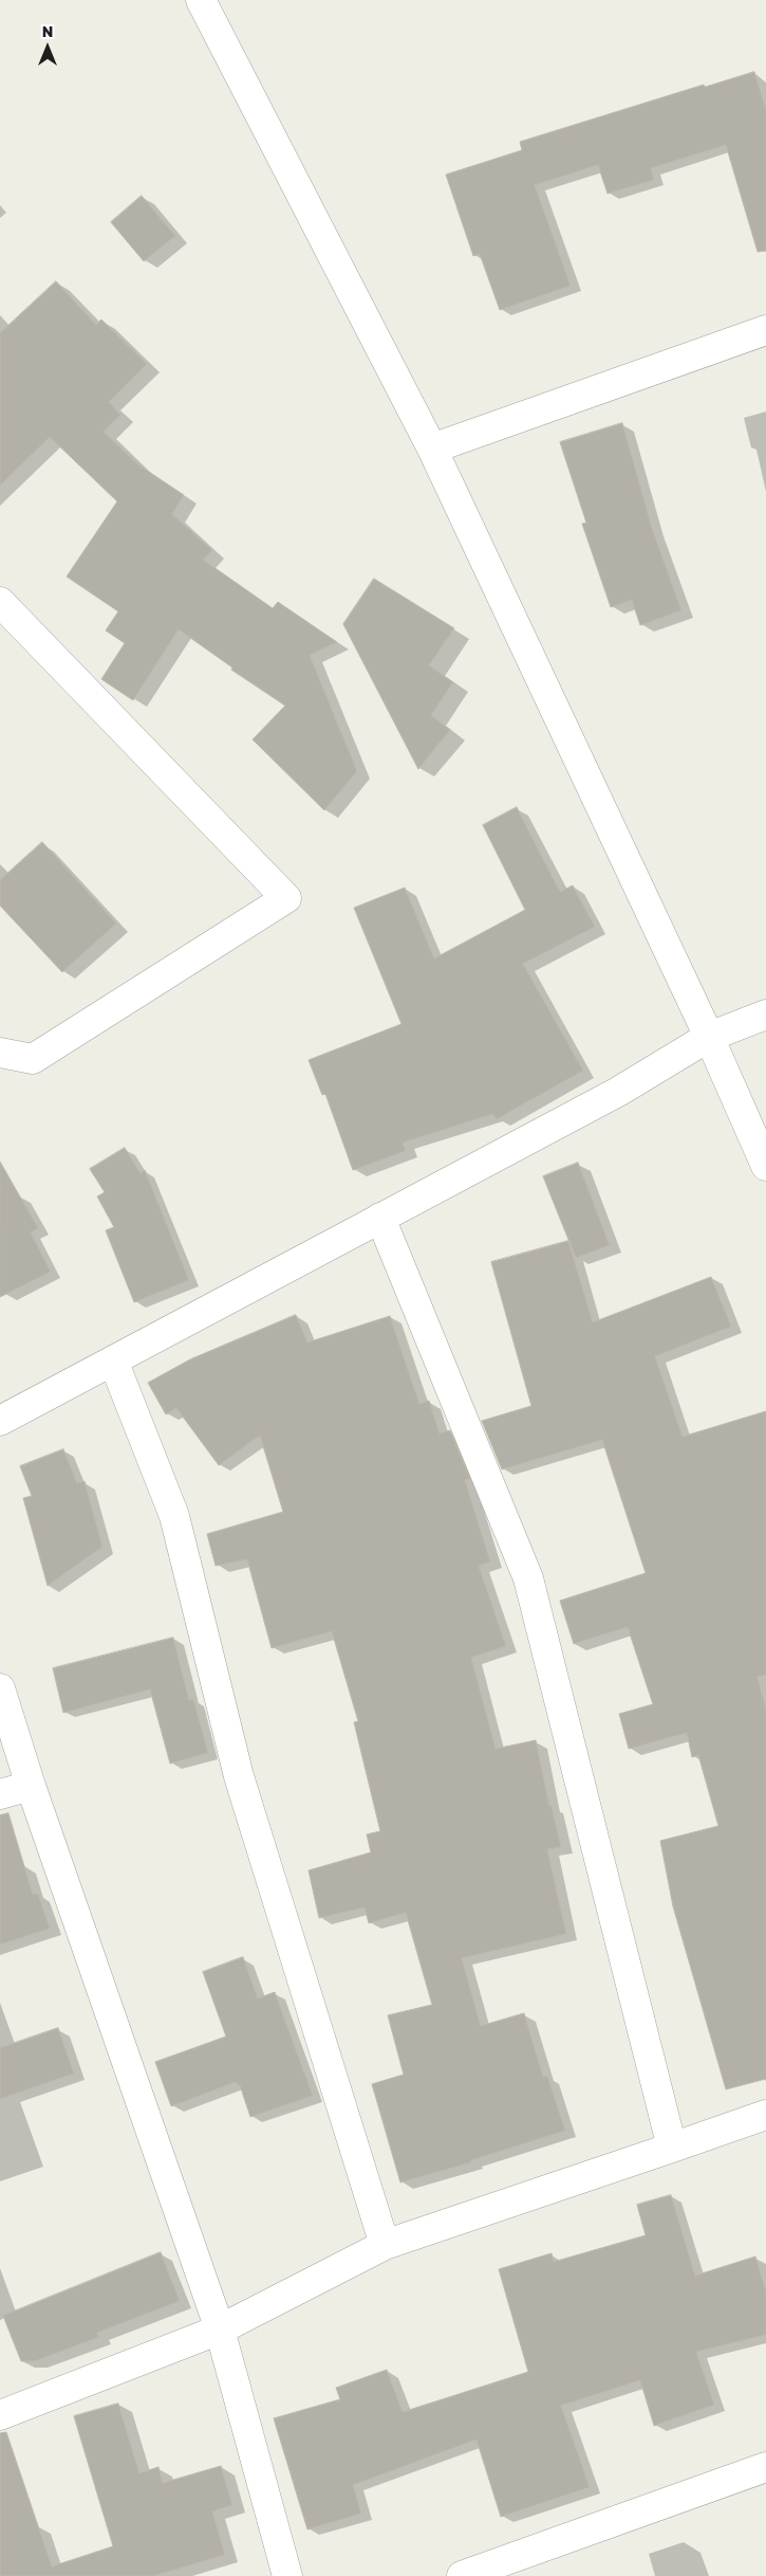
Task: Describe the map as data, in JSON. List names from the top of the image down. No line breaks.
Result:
{"north":"top"}
